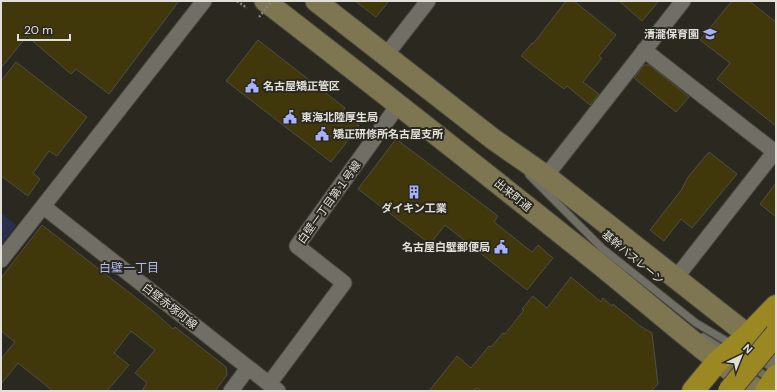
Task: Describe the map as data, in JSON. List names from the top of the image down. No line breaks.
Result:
{"streets":{"main road":["出来町通"],"street":["白壁一丁目第１号線","白壁赤塚町線"],"lane":["基幹バスレーン"]},"crossings":[["出来町通","白壁一丁目第１号線"],["出来町通","基幹バスレーン"],["白壁一丁目第１号線","白壁赤塚町線"]],"districts":["白壁一丁目"],"places":{"school or university":["清瀧保育園"],"public building":["名古屋矯正管区","東海北陸厚生局","矯正研修所名古屋支所","名古屋白壁郵便局"],"building":["ダイキン工業"]},"scale_bar":"20 m","north":"top right"}
